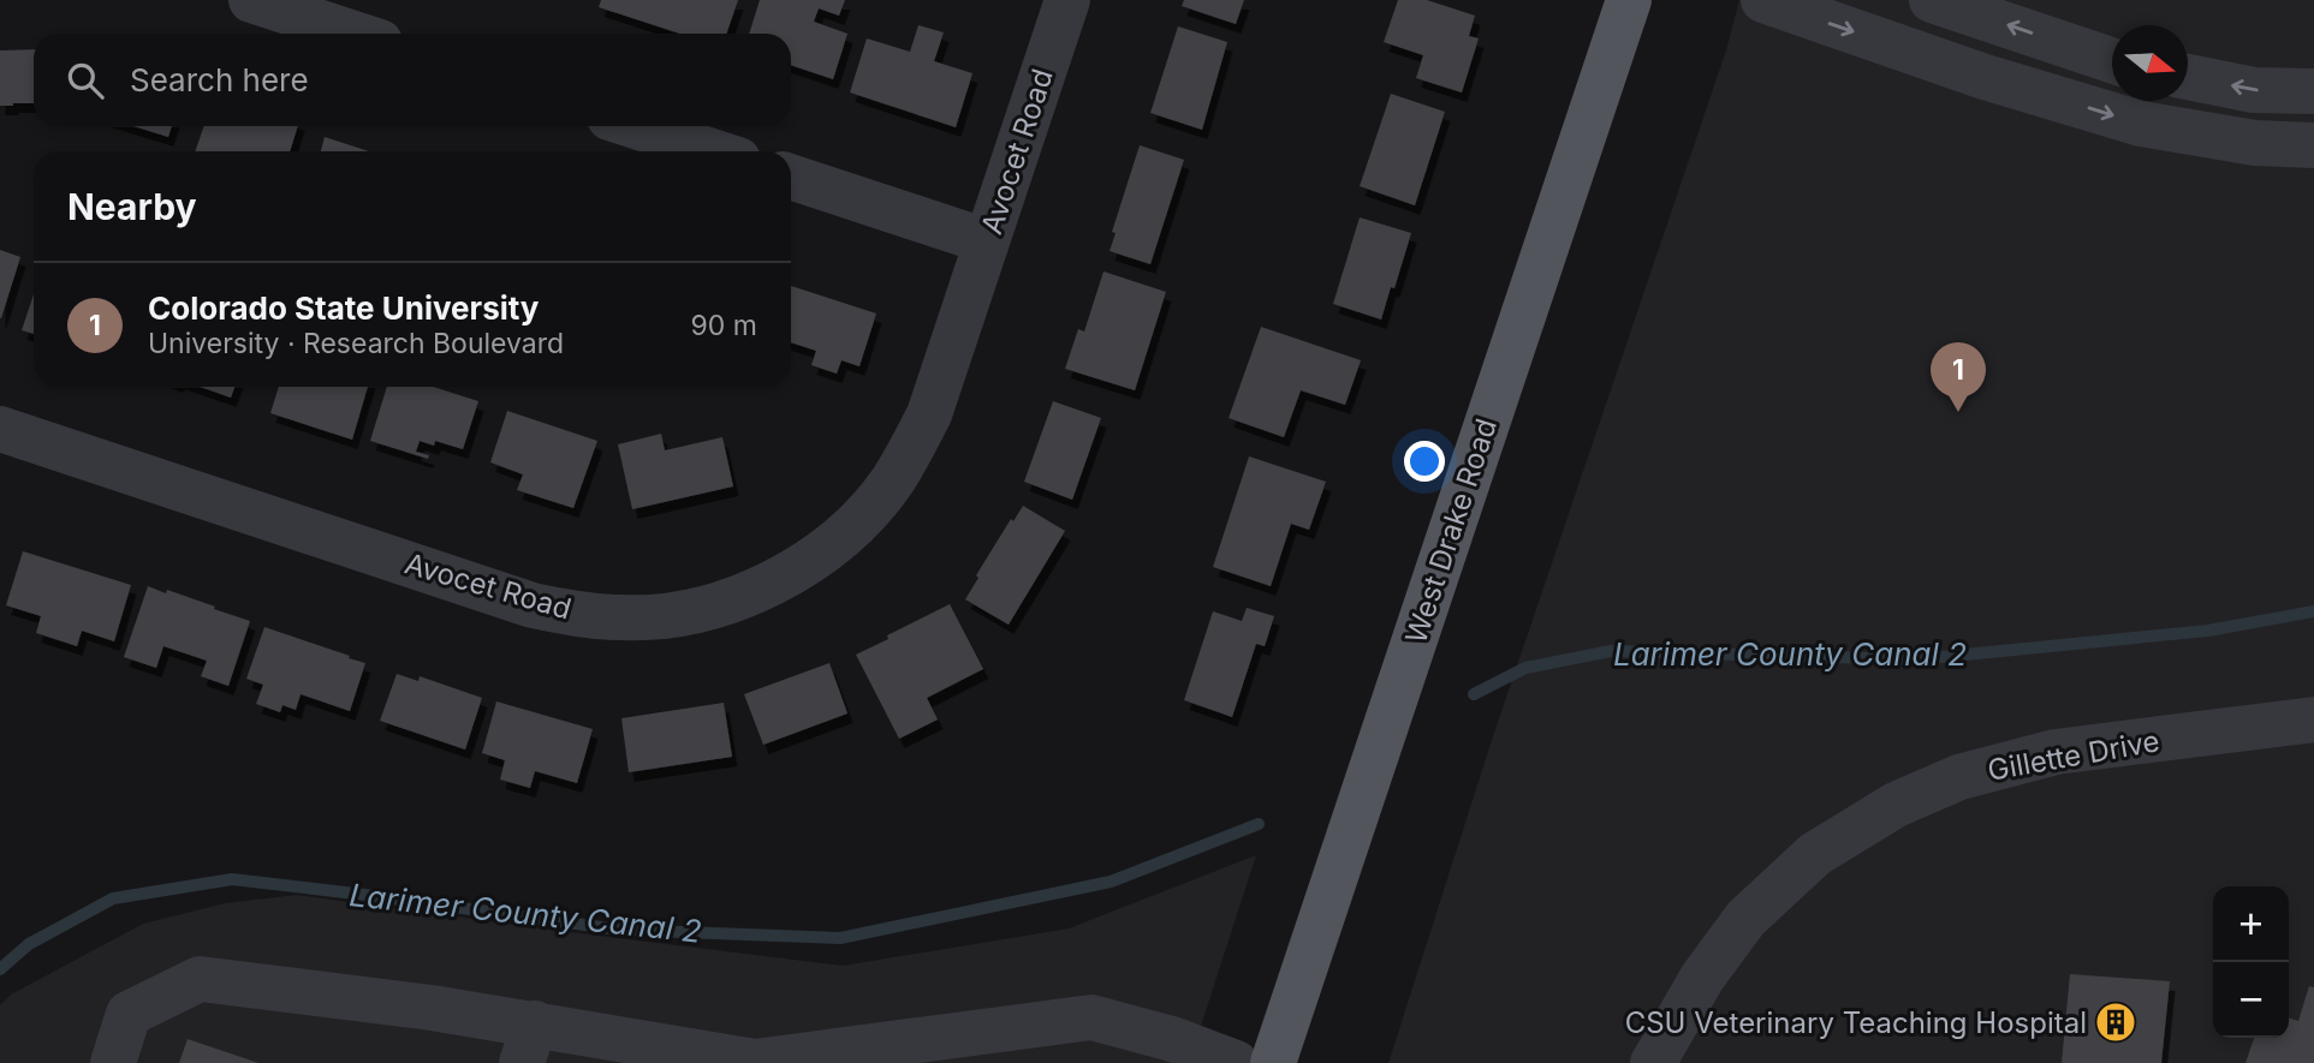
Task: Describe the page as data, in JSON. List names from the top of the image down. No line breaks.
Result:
{"streets":{"main road":["West Drake Road"],"street":["Avocet Road","Gillette Drive"]},"water":["Larimer County Canal 2"],"places":{"building":["CSU Veterinary Teaching Hospital"]},"north":"right","page":{"search":"Search here","heading":"Nearby","list":[{"mark":"1","name":"Colorado State University","note":"University · Research Boulevard","value":"90 m"}],"pins":"1","map_buttons":["+","−"]}}
